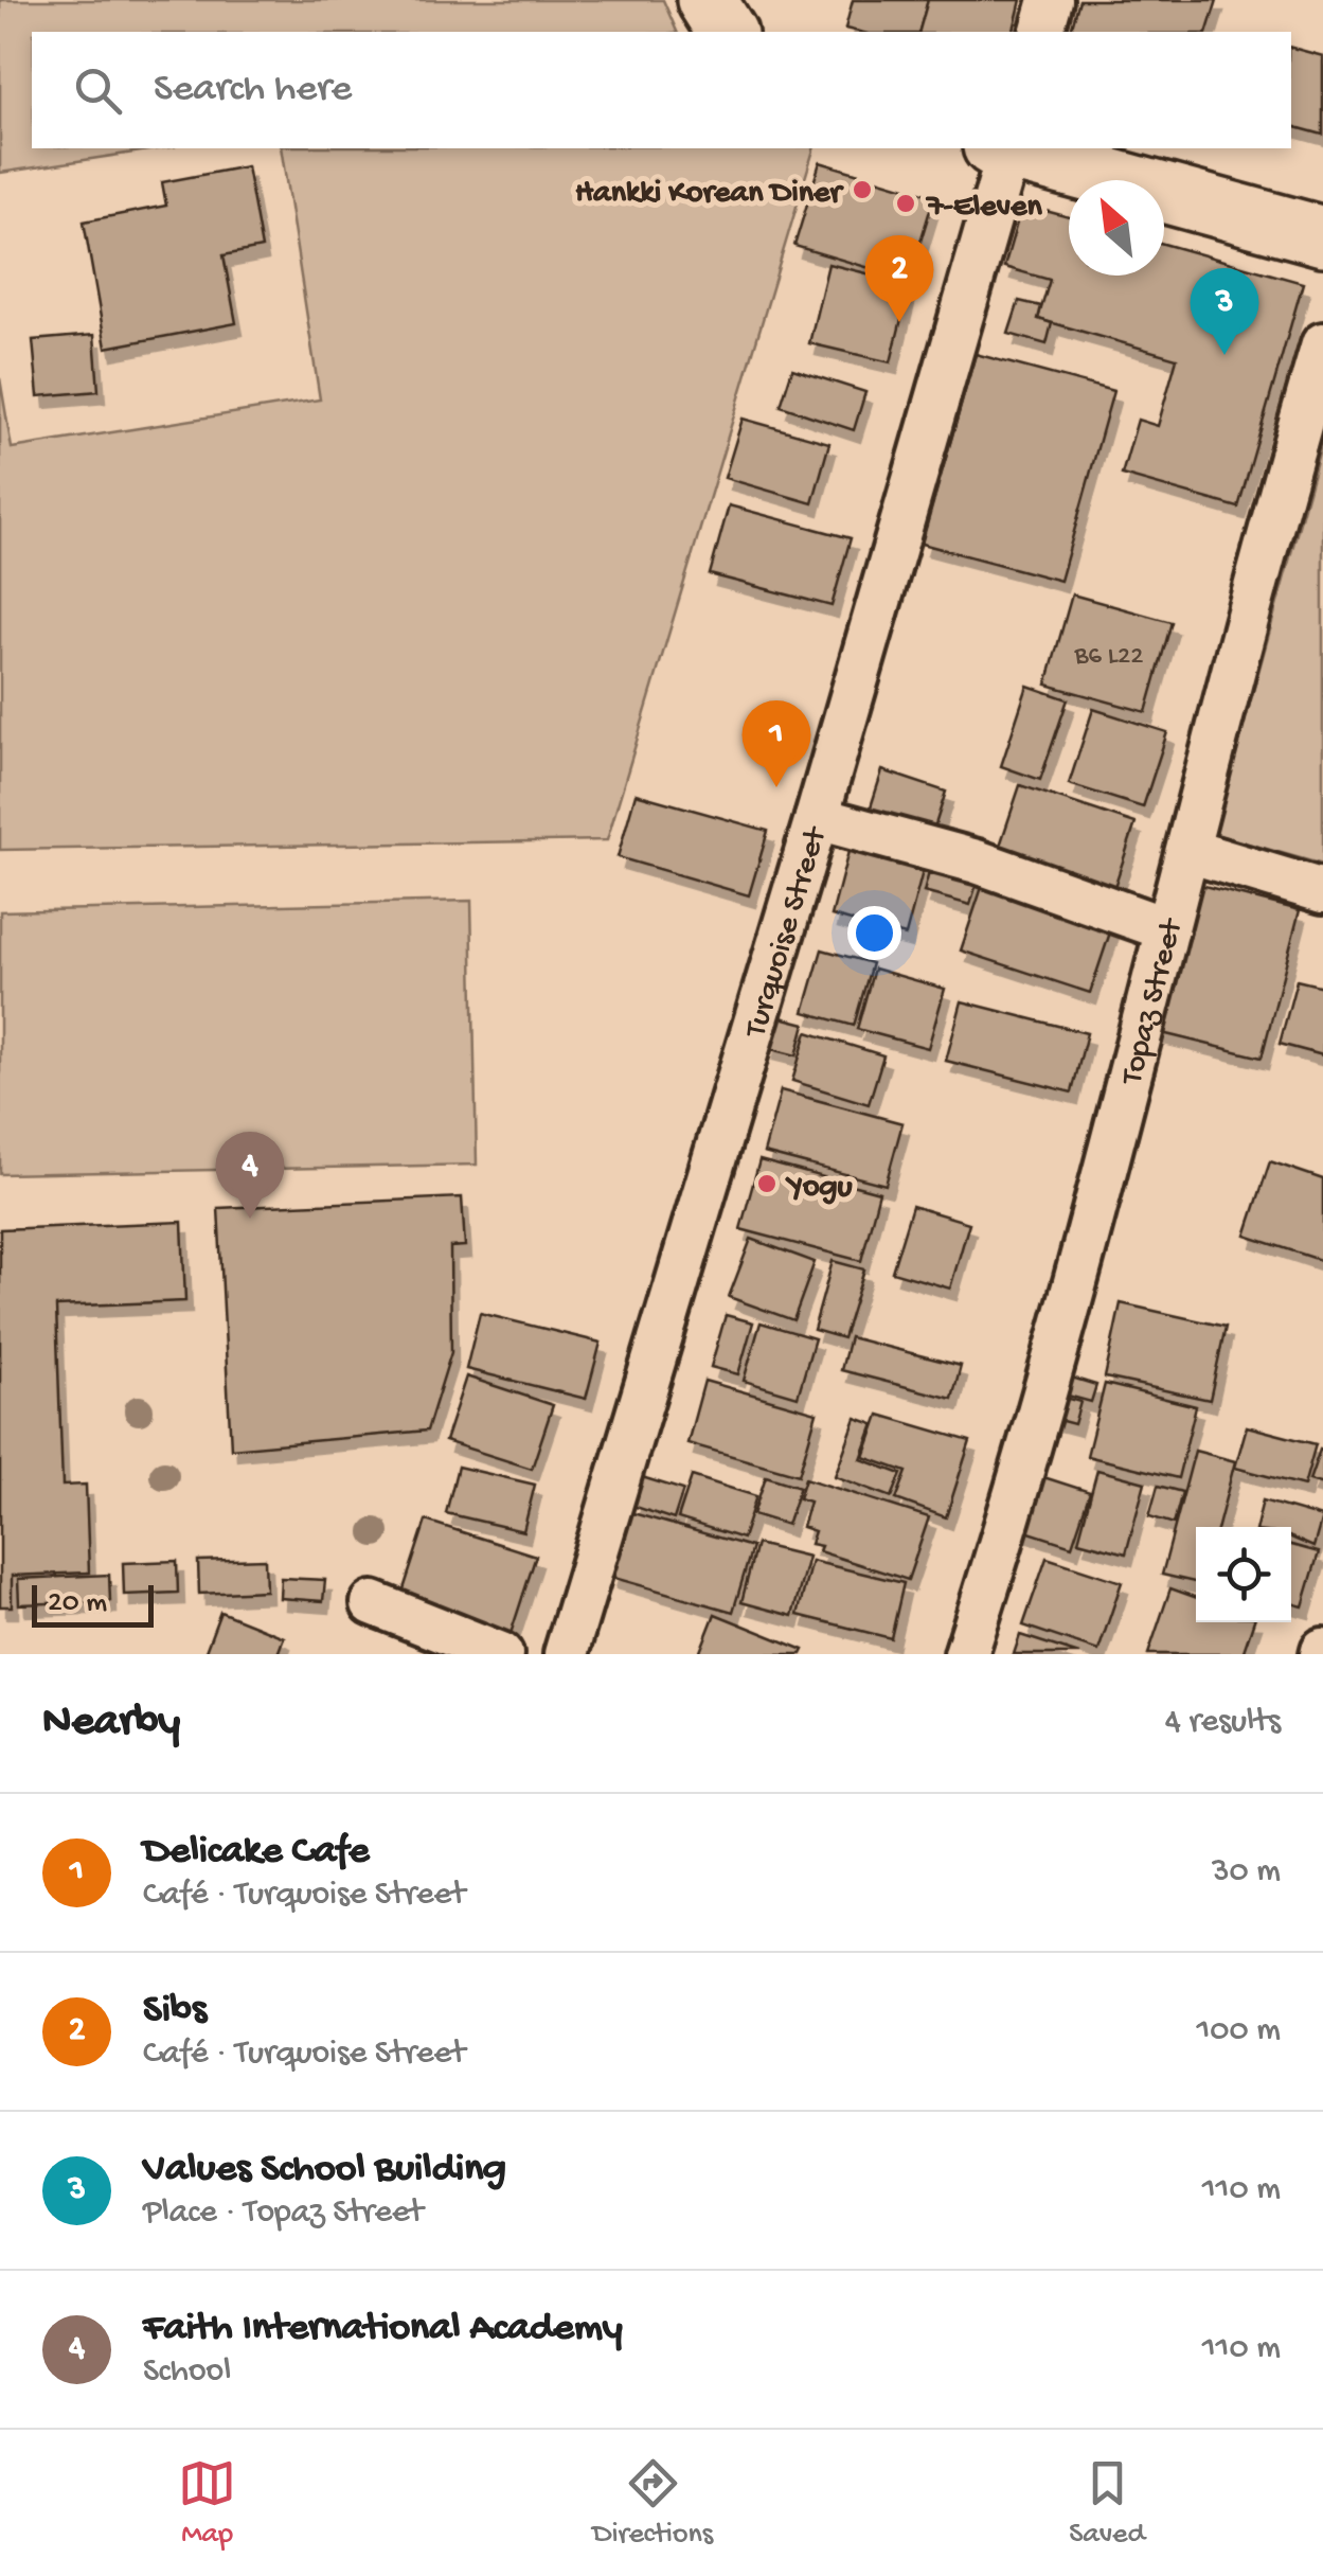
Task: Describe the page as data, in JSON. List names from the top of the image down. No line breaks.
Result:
{"streets":{"street":["Turquoise Street","Topaz Street"]},"places":["Hankki Korean Diner","7-Eleven","Yogu"],"house_numbers":["B6 L22"],"scale_bar":"20 m","north":"top left","page":{"search":"Search here","pins":["2","3","1","4"],"scale":"20 m","heading":["Nearby","4 results"],"list":[{"mark":"1","name":"Delicake Cafe","note":"Café · Turquoise Street","value":"30 m"},{"mark":"2","name":"Sibs","note":"Café · Turquoise Street","value":"100 m"},{"mark":"3","name":"Values School Building","note":"Place · Topaz Street","value":"110 m"},{"mark":"4","name":"Faith International Academy","note":"School","value":"110 m"}],"nav":["Map","Directions","Saved"]}}
